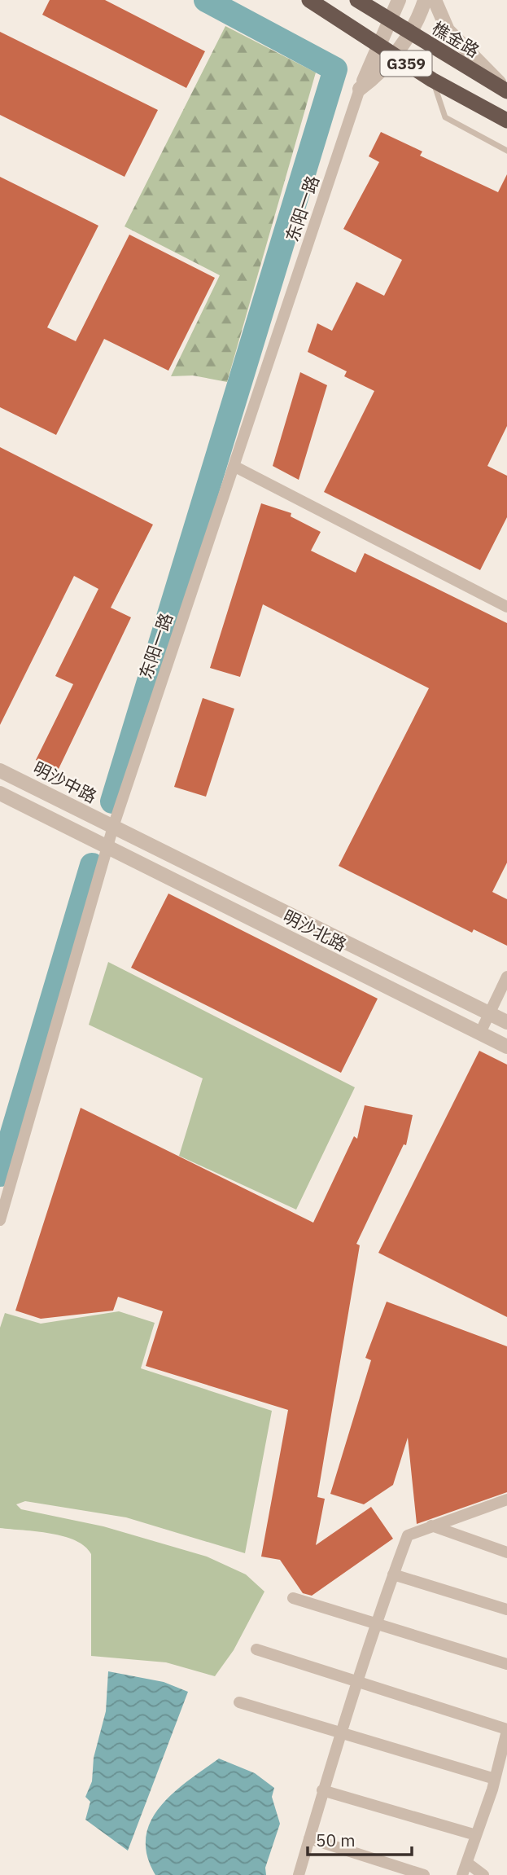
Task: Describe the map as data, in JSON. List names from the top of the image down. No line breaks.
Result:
{"streets":{"highway":["樵金路","G359"],"street":["东阳一路","明沙中路","明沙北路"]},"crossings":[["东阳一路","明沙中路"],["东阳一路","明沙北路"],["明沙中路","明沙北路"]],"scale_bar":"50 m"}
